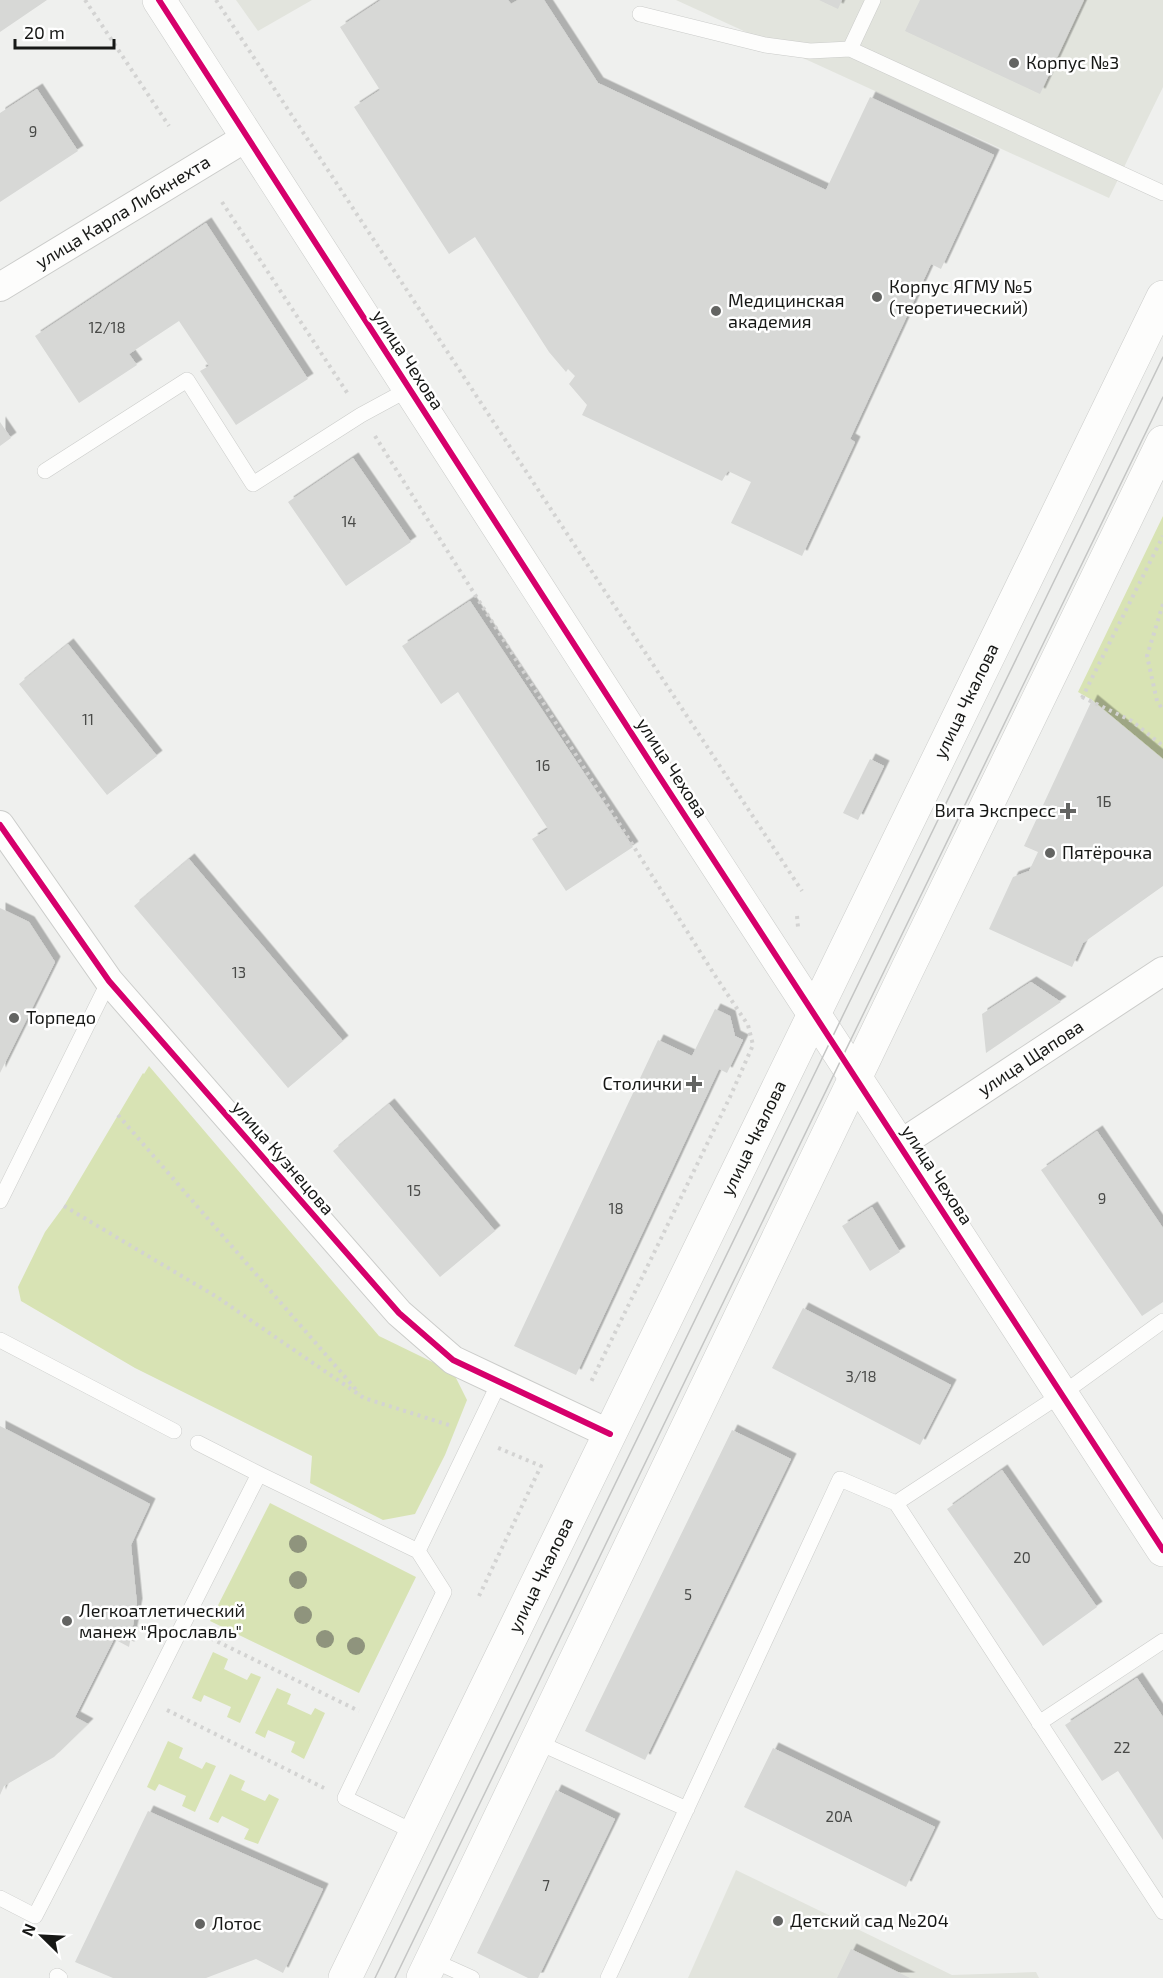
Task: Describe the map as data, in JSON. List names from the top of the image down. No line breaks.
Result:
{"streets":{"main road":["улица Чехова","улица Чкалова"],"street":["улица Карла Либкнехта","улица Щапова","улица Кузнецова"]},"crossings":[["улица Карла Либкнехта","улица Чехова"],["улица Чехова","улица Чкалова"],["улица Чехова","улица Щапова"],["улица Чкалова","улица Кузнецова"]],"places":{"other":["Корпус №3","Корпус ЯГМУ №5 (теоретический)","Медицинская академия","Пятёрочка","Торпедо","Легкоатлетический манеж \"Ярославль\"","Детский сад №204","Лотос"],"health":["Вита Экспресс","Столички"]},"house_numbers":["9","12/18","14","11","16","1Б","13","15","9","18","3/18","20","5","22","20А","7"],"scale_bar":"20 m","north":"top left"}
